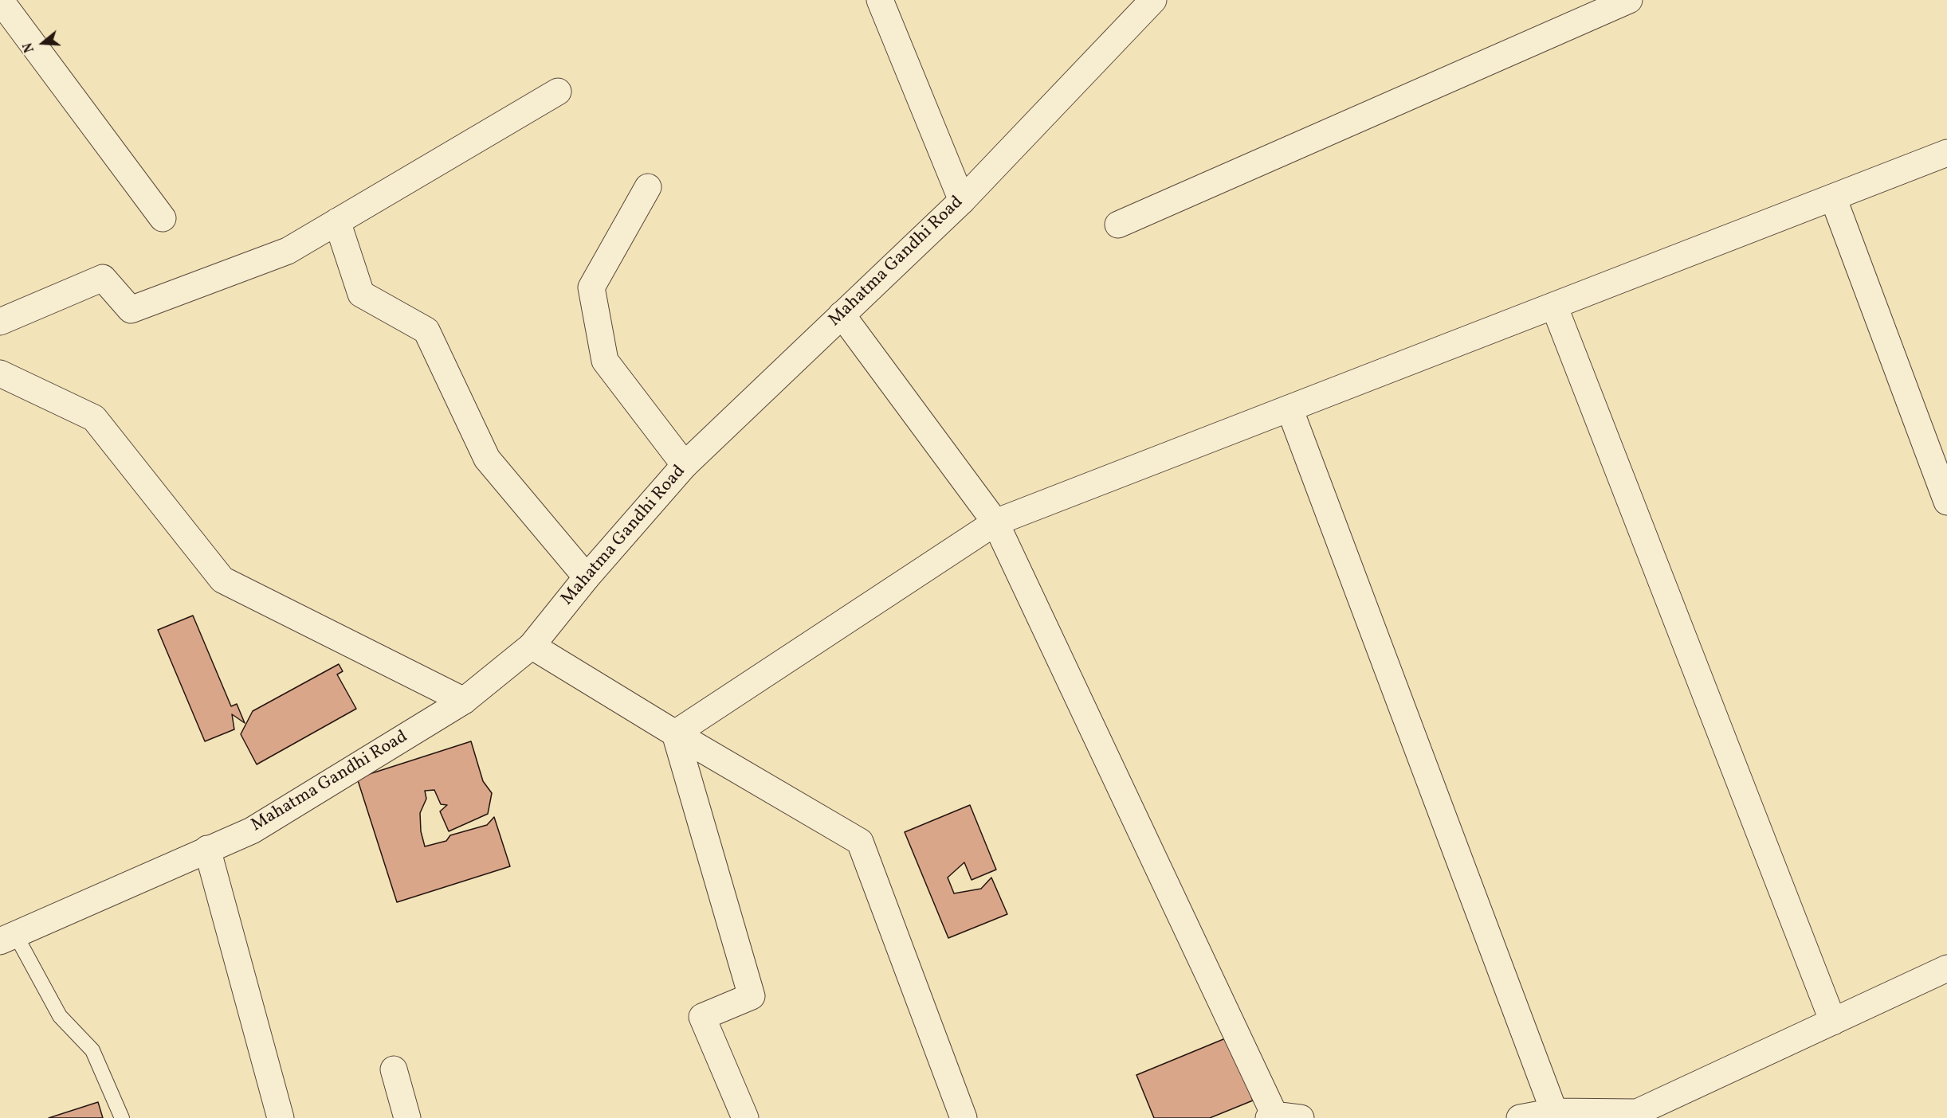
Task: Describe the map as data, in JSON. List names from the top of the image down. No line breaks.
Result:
{"streets":{"street":["Mahatma Gandhi Road"]},"north":"left"}
